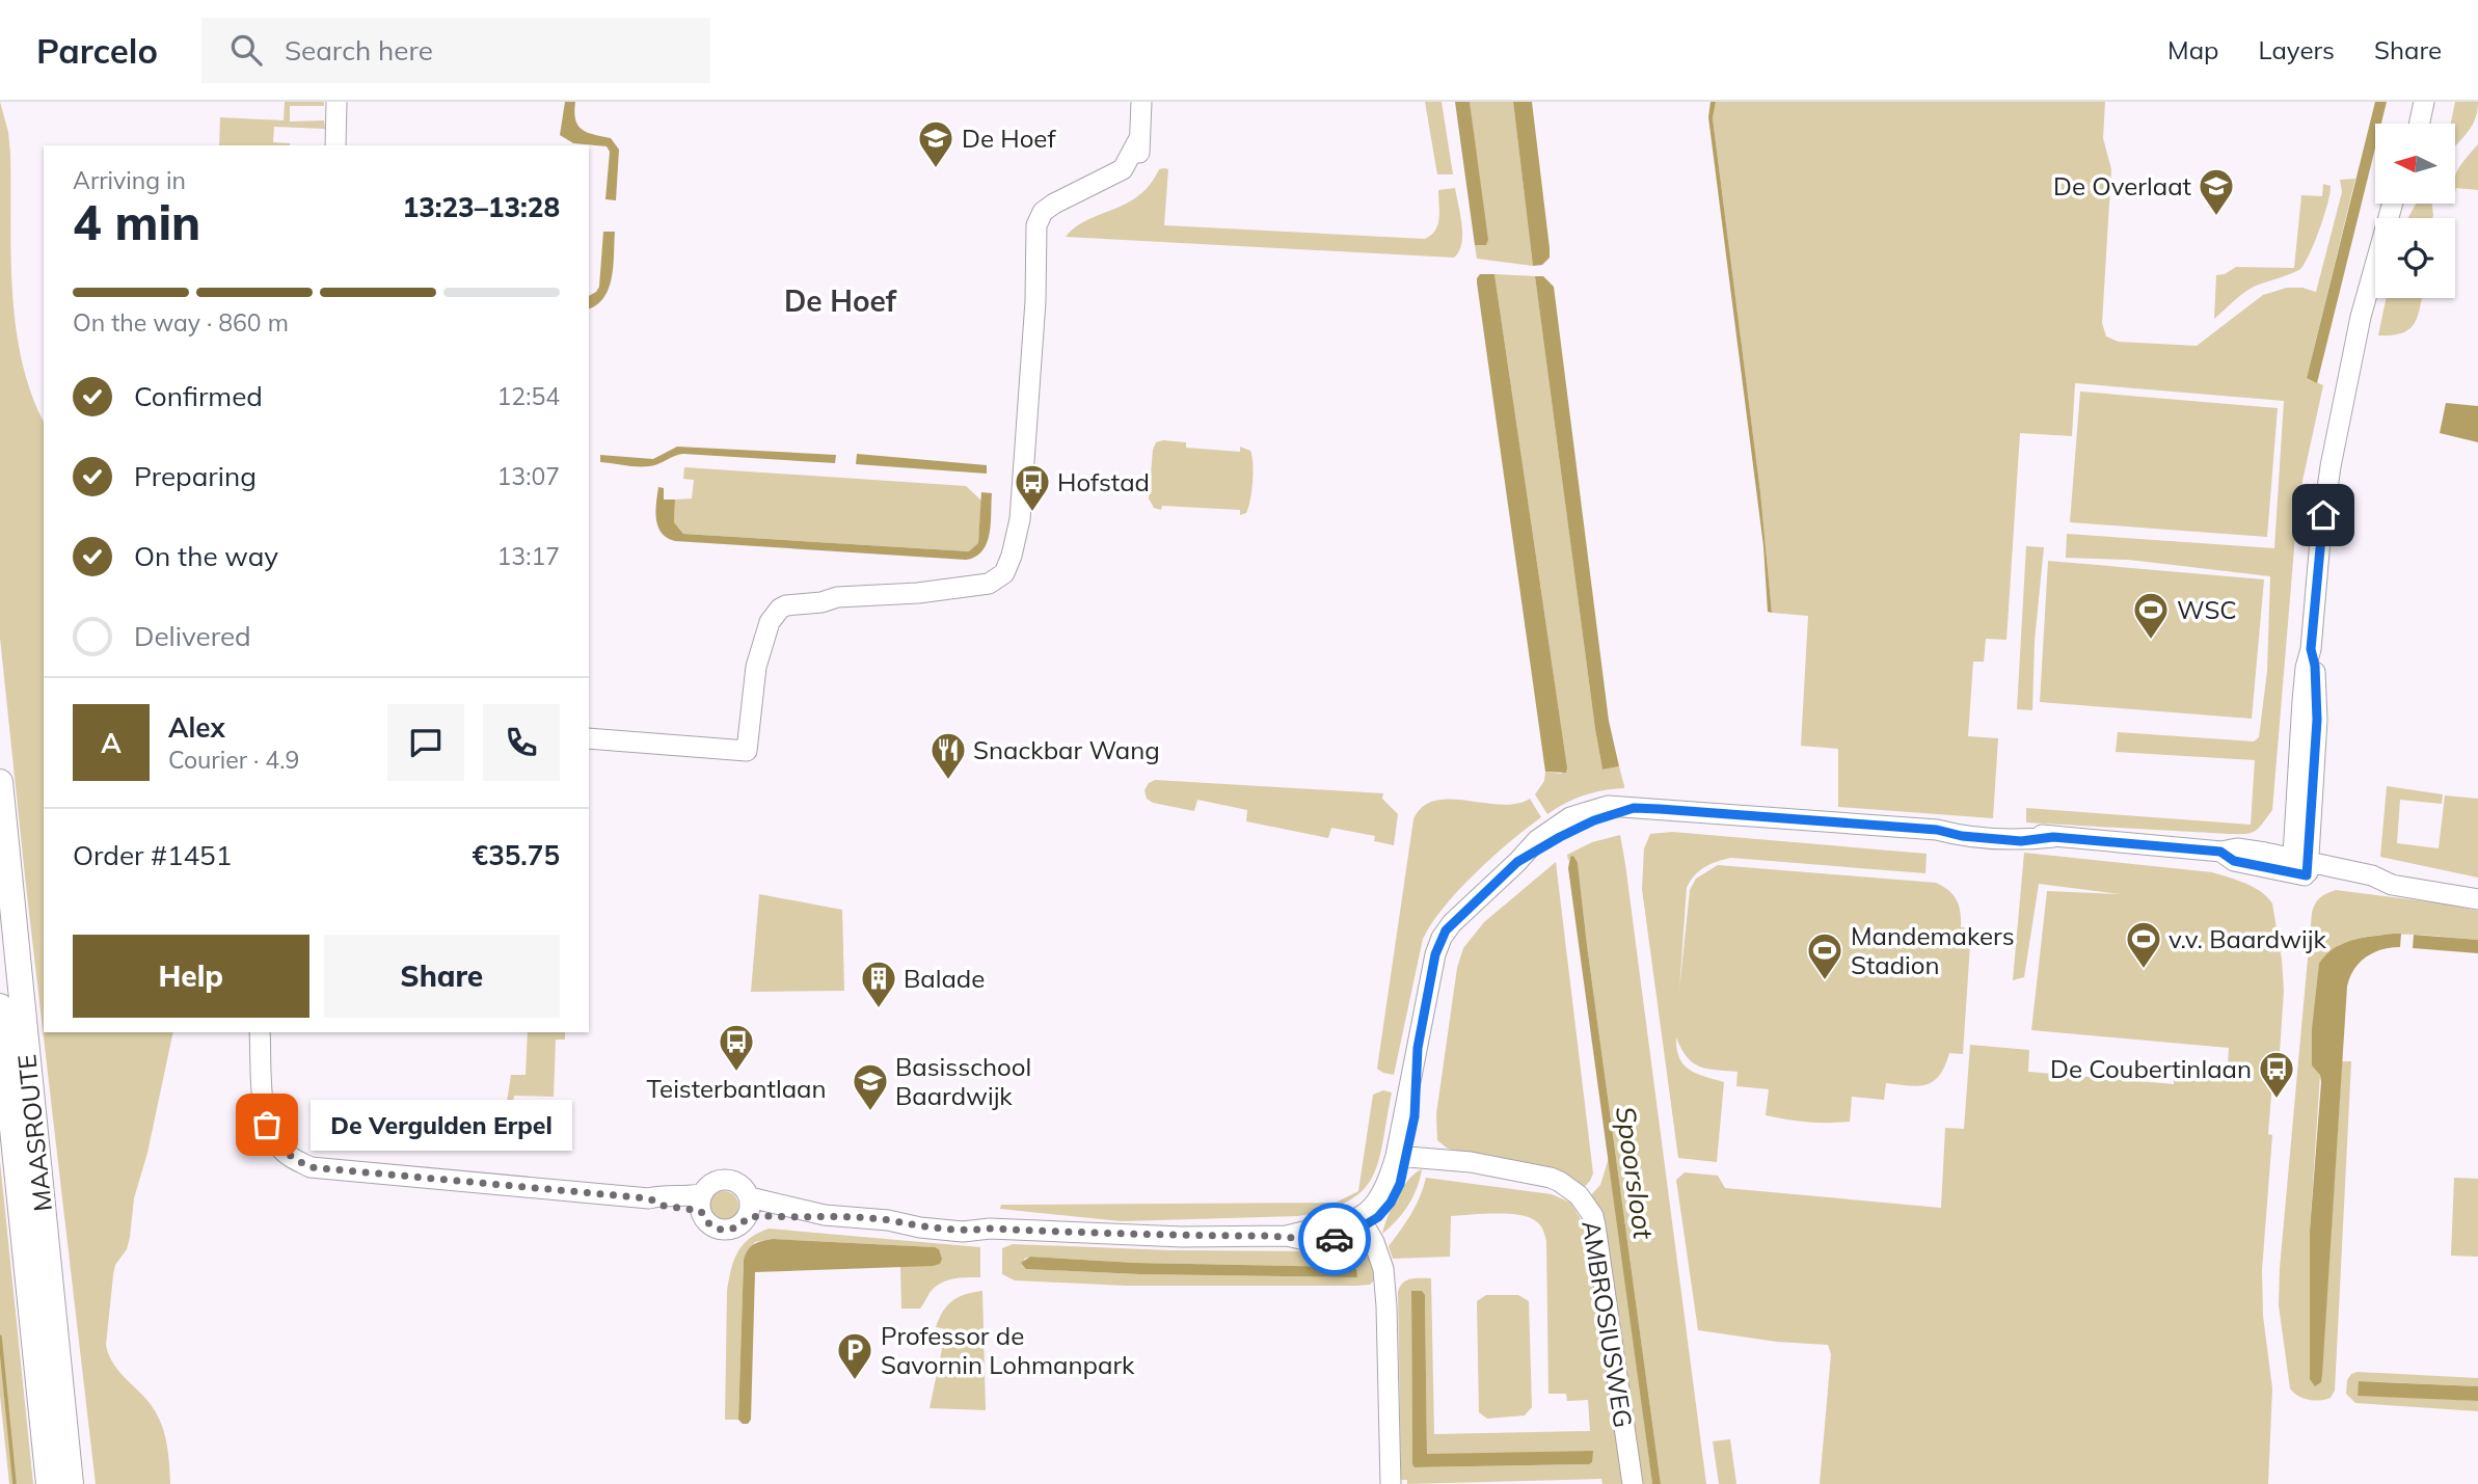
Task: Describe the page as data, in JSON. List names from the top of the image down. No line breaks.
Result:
{"streets":{"highway":["MAASROUTE"],"street":["AMBROSIUSWEG"]},"districts":["De Hoef"],"water":["Spoorsloot"],"places":{"school or university":["De Hoef","De Overlaat","Basisschool Baardwijk"],"bus stop":["Hofstad","Teisterbantlaan","De Coubertinlaan"],"sports":["WSC","v.v. Baardwijk","Mandemakers Stadion"],"restaurant":["Snackbar Wang"],"building":["Balade"],"other":["De Vergulden Erpel"],"parking":["Professor de Savornin Lohmanpark"]},"north":"left","page":{"header":"Parcelo","search":"Search here","nav":["Map","Layers","Share"],"heading":["4 min","Arriving in","13:23–13:28"],"panel":["Alex","Courier · 4.9","Order #1451","€35.75"],"bar":"On the way · 860 m","list":[["Confirmed","12:54"],["Preparing","13:07"],["On the way","13:17"],"Delivered"],"round":"A","buttons":["Help","Share"],"bubble":"De Vergulden Erpel"}}
